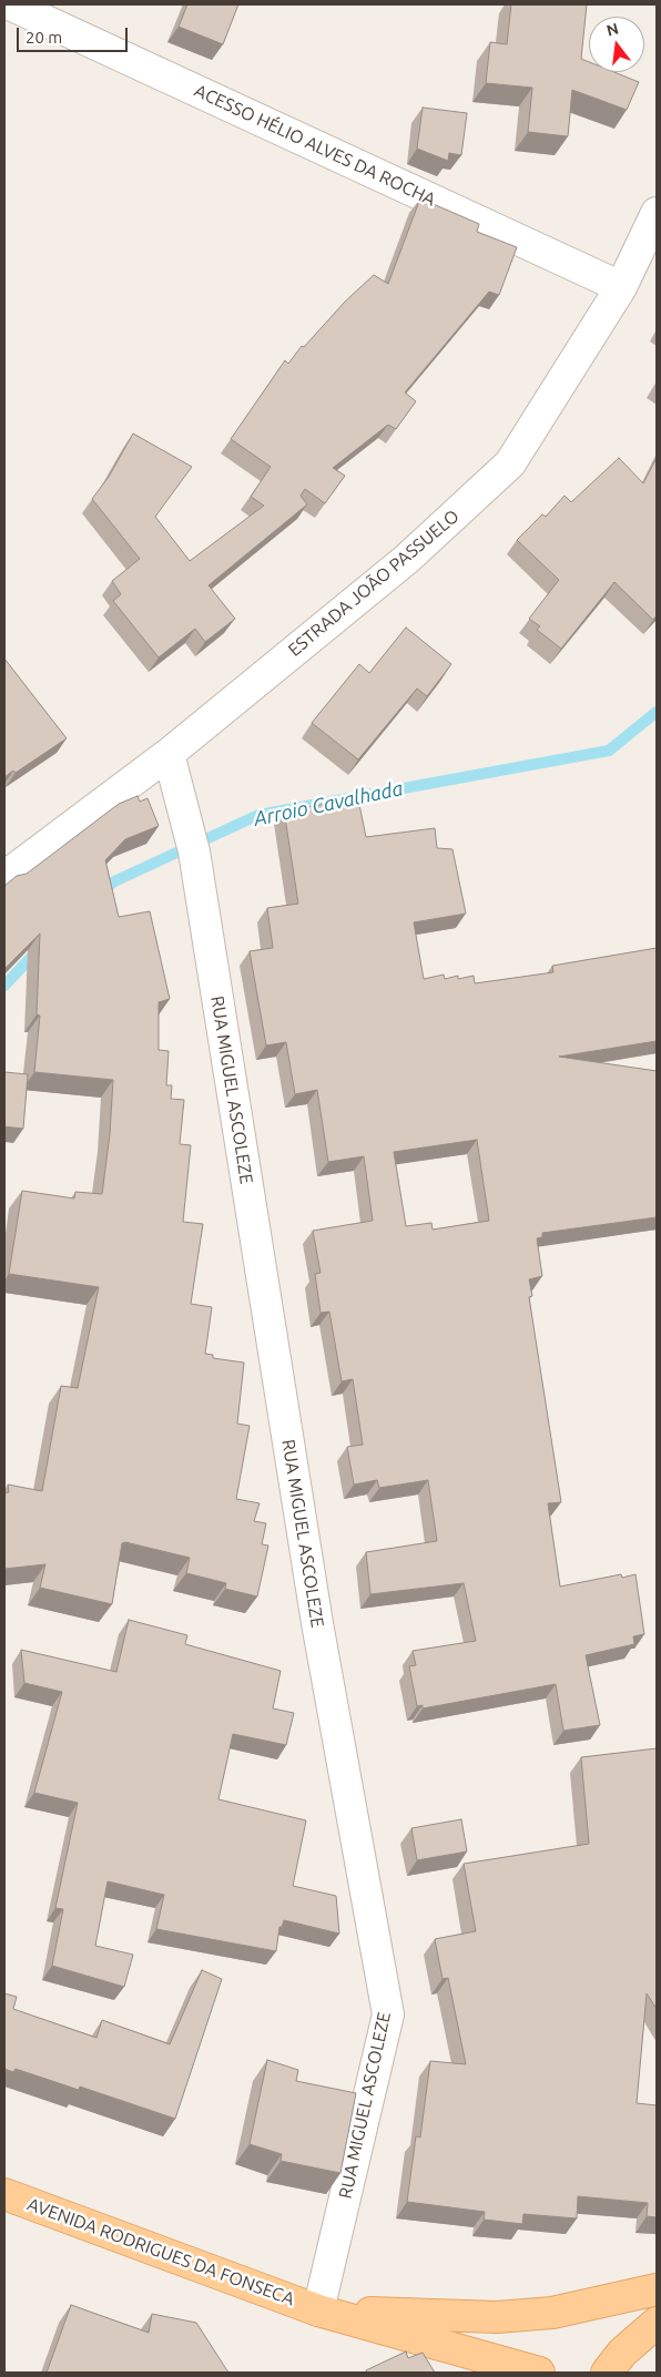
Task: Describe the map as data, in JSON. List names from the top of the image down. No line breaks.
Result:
{"streets":{"main road":["AVENIDA RODRIGUES DA FONSECA"],"street":["ACESSO HÉLIO ALVES DA ROCHA","ESTRADA JOÃO PASSUELO","RUA MIGUEL ASCOLEZE"]},"crossings":[["ACESSO HÉLIO ALVES DA ROCHA","ESTRADA JOÃO PASSUELO"],["ESTRADA JOÃO PASSUELO","RUA MIGUEL ASCOLEZE"],["RUA MIGUEL ASCOLEZE","AVENIDA RODRIGUES DA FONSECA"]],"water":["Arroio Cavalhada"],"scale_bar":"20 m","north":"top"}
